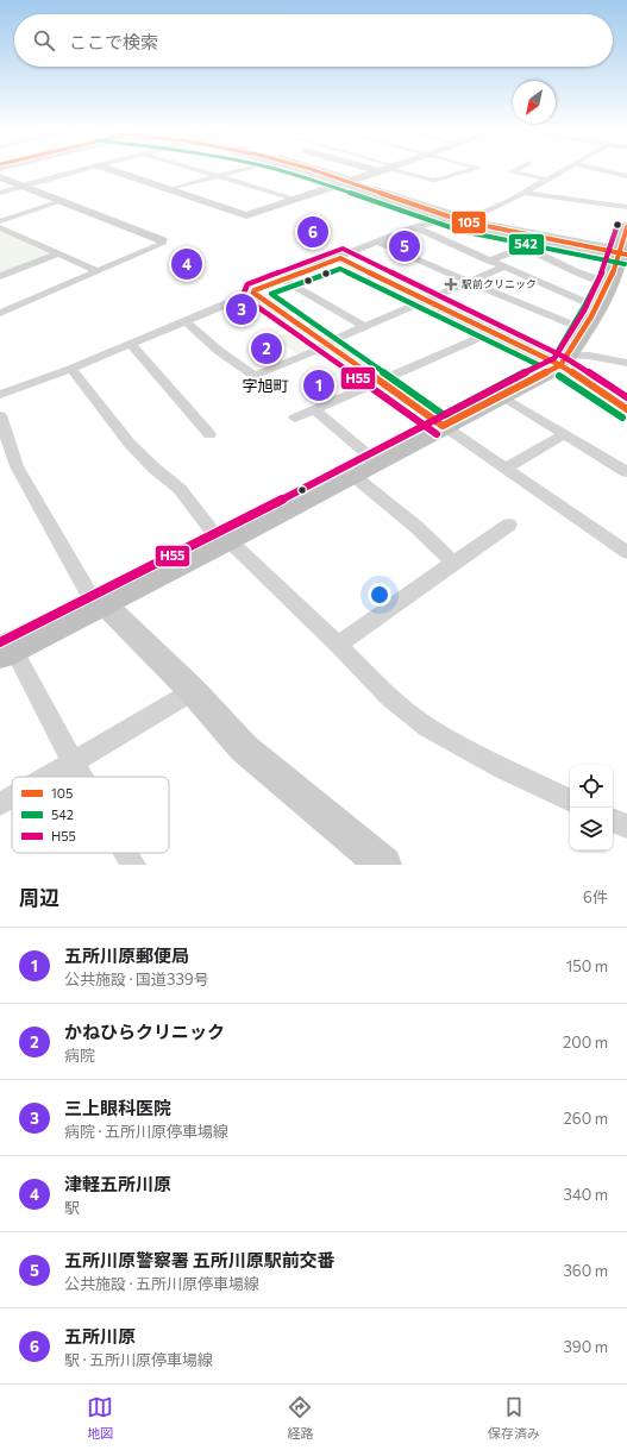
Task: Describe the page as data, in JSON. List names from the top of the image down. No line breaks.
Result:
{"districts":["字旭町"],"places":{"health":["駅前クリニック"]},"lines":["transit line 105","transit line 542","transit line H55"],"legend":["105","542","H55"],"north":"bottom left","page":{"search":"ここで検索","pins":["6","5","4","3","2","1"],"heading":["周辺","6件"],"list":[{"mark":"1","name":"五所川原郵便局","note":"公共施設 · 国道339号","value":"150 m"},{"mark":"2","name":"かねひらクリニック","note":"病院","value":"200 m"},{"mark":"3","name":"三上眼科医院","note":"病院 · 五所川原停車場線","value":"260 m"},{"mark":"4","name":"津軽五所川原","note":"駅","value":"340 m"},{"mark":"5","name":"五所川原警察署 五所川原駅前交番","note":"公共施設 · 五所川原停車場線","value":"360 m"},{"mark":"6","name":"五所川原","note":"駅 · 五所川原停車場線","value":"390 m"}],"nav":["地図","経路","保存済み"]}}
